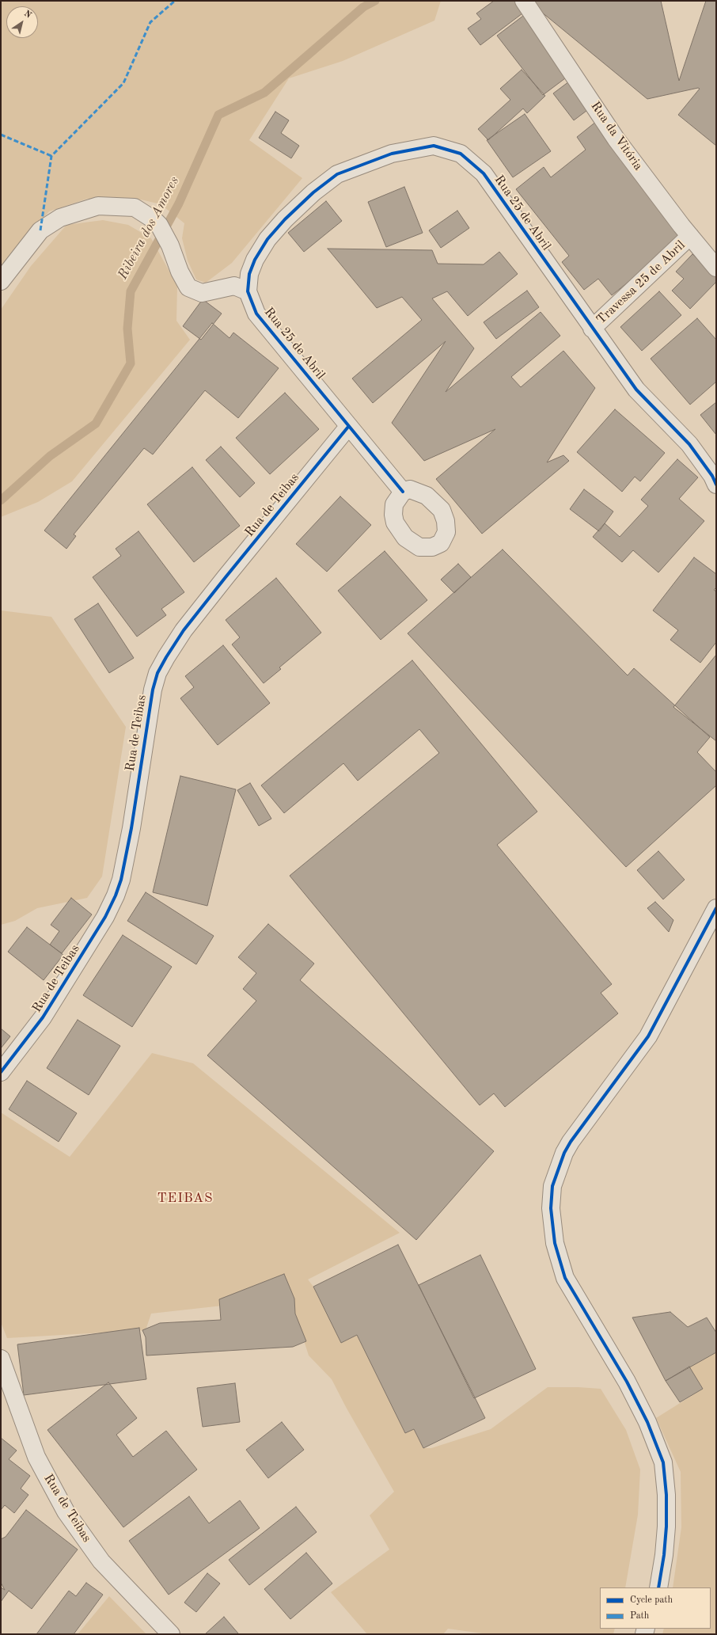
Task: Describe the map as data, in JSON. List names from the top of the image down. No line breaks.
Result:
{"streets":{"street":["Rua da Vitória","Rua 25 de Abril","Travessa 25 de Abril","Rua de Teibas"]},"crossings":[["Rua da Vitória","Travessa 25 de Abril"],["Rua 25 de Abril","Travessa 25 de Abril"],["Rua 25 de Abril","Rua de Teibas"]],"districts":["TEIBAS"],"water":["Ribeira dos Amores"],"legend":["Cycle path","Path"],"north":"top right"}
